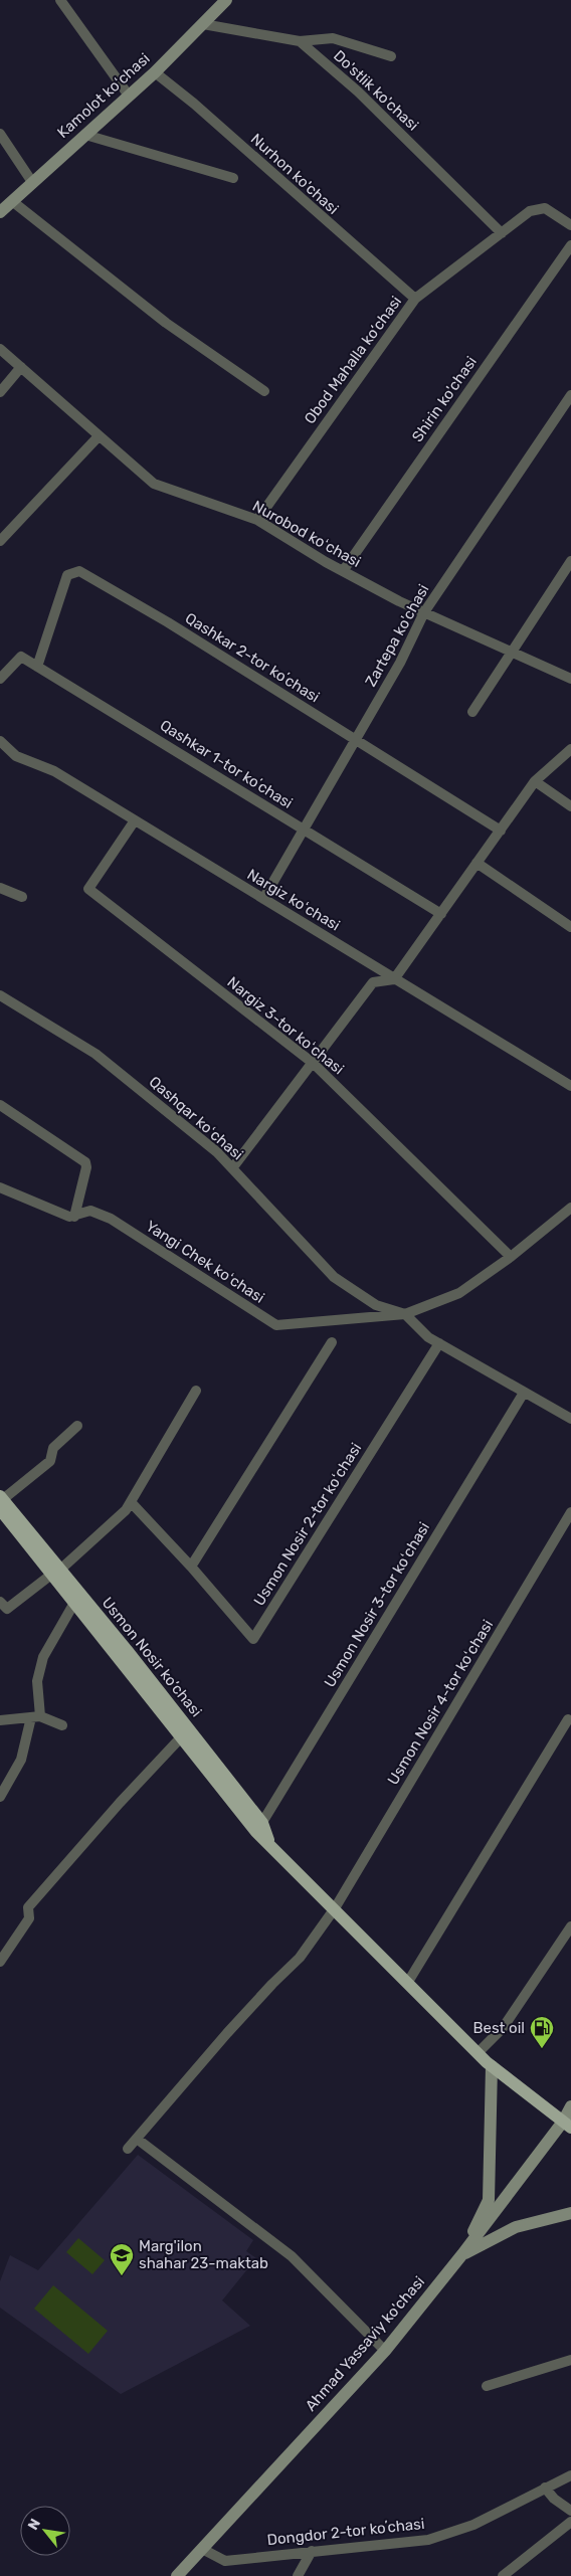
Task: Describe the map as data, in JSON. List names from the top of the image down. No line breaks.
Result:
{"streets":{"main road":["Kamolot koʻchasi","Usmon Nosir ko‘chasi","Ahmad Yassaviy ko'chasi"],"street":["Do'stlik ko'chasi","Nurhon ko'chasi","Obod Mahalla ko‘chasi","Shirin ko'chasi","Nurobod koʻchasi","Zartepa ko'chasi","Qashkar 2-tor koʼchasi","Qashkar 1-tor koʼchasi","Nargiz koʻchasi","Nargiz 3-tor koʻchasi","Qashqar koʻchasi","Yangi Chek koʻchasi","Usmon Nosir 2-tor koʻchasi","Usmon Nosir 3-tor koʻchasi","Usmon Nosir 4-tor koʻchasi","Dongdor 2-tor koʼchasi"]},"crossings":[["Do'stlik ko'chasi","Obod Mahalla ko‘chasi"],["Kamolot koʻchasi","Nurhon ko'chasi"],["Nurhon ko'chasi","Obod Mahalla ko‘chasi"],["Obod Mahalla ko‘chasi","Nurobod koʻchasi"],["Shirin ko'chasi","Nurobod koʻchasi"],["Nurobod koʻchasi","Zartepa ko'chasi"],["Zartepa ko'chasi","Qashkar 2-tor koʼchasi"],["Zartepa ko'chasi","Qashkar 1-tor koʼchasi"],["Zartepa ko'chasi","Nargiz koʻchasi"],["Qashkar 2-tor koʼchasi","Qashkar 1-tor koʼchasi"],["Nargiz koʻchasi","Nargiz 3-tor koʻchasi"],["Nargiz 3-tor koʻchasi","Yangi Chek koʻchasi"],["Qashqar koʻchasi","Yangi Chek koʻchasi"],["Usmon Nosir 3-tor koʻchasi","Usmon Nosir ko‘chasi"],["Usmon Nosir ko‘chasi","Usmon Nosir 4-tor koʻchasi"],["Usmon Nosir ko‘chasi","Ahmad Yassaviy ko'chasi"],["Ahmad Yassaviy ko'chasi","Dongdor 2-tor koʼchasi"]],"places":{"fuel station":["Best oil"],"school or university":["Marg'ilon shahar 23-maktab"]},"north":"top left"}
